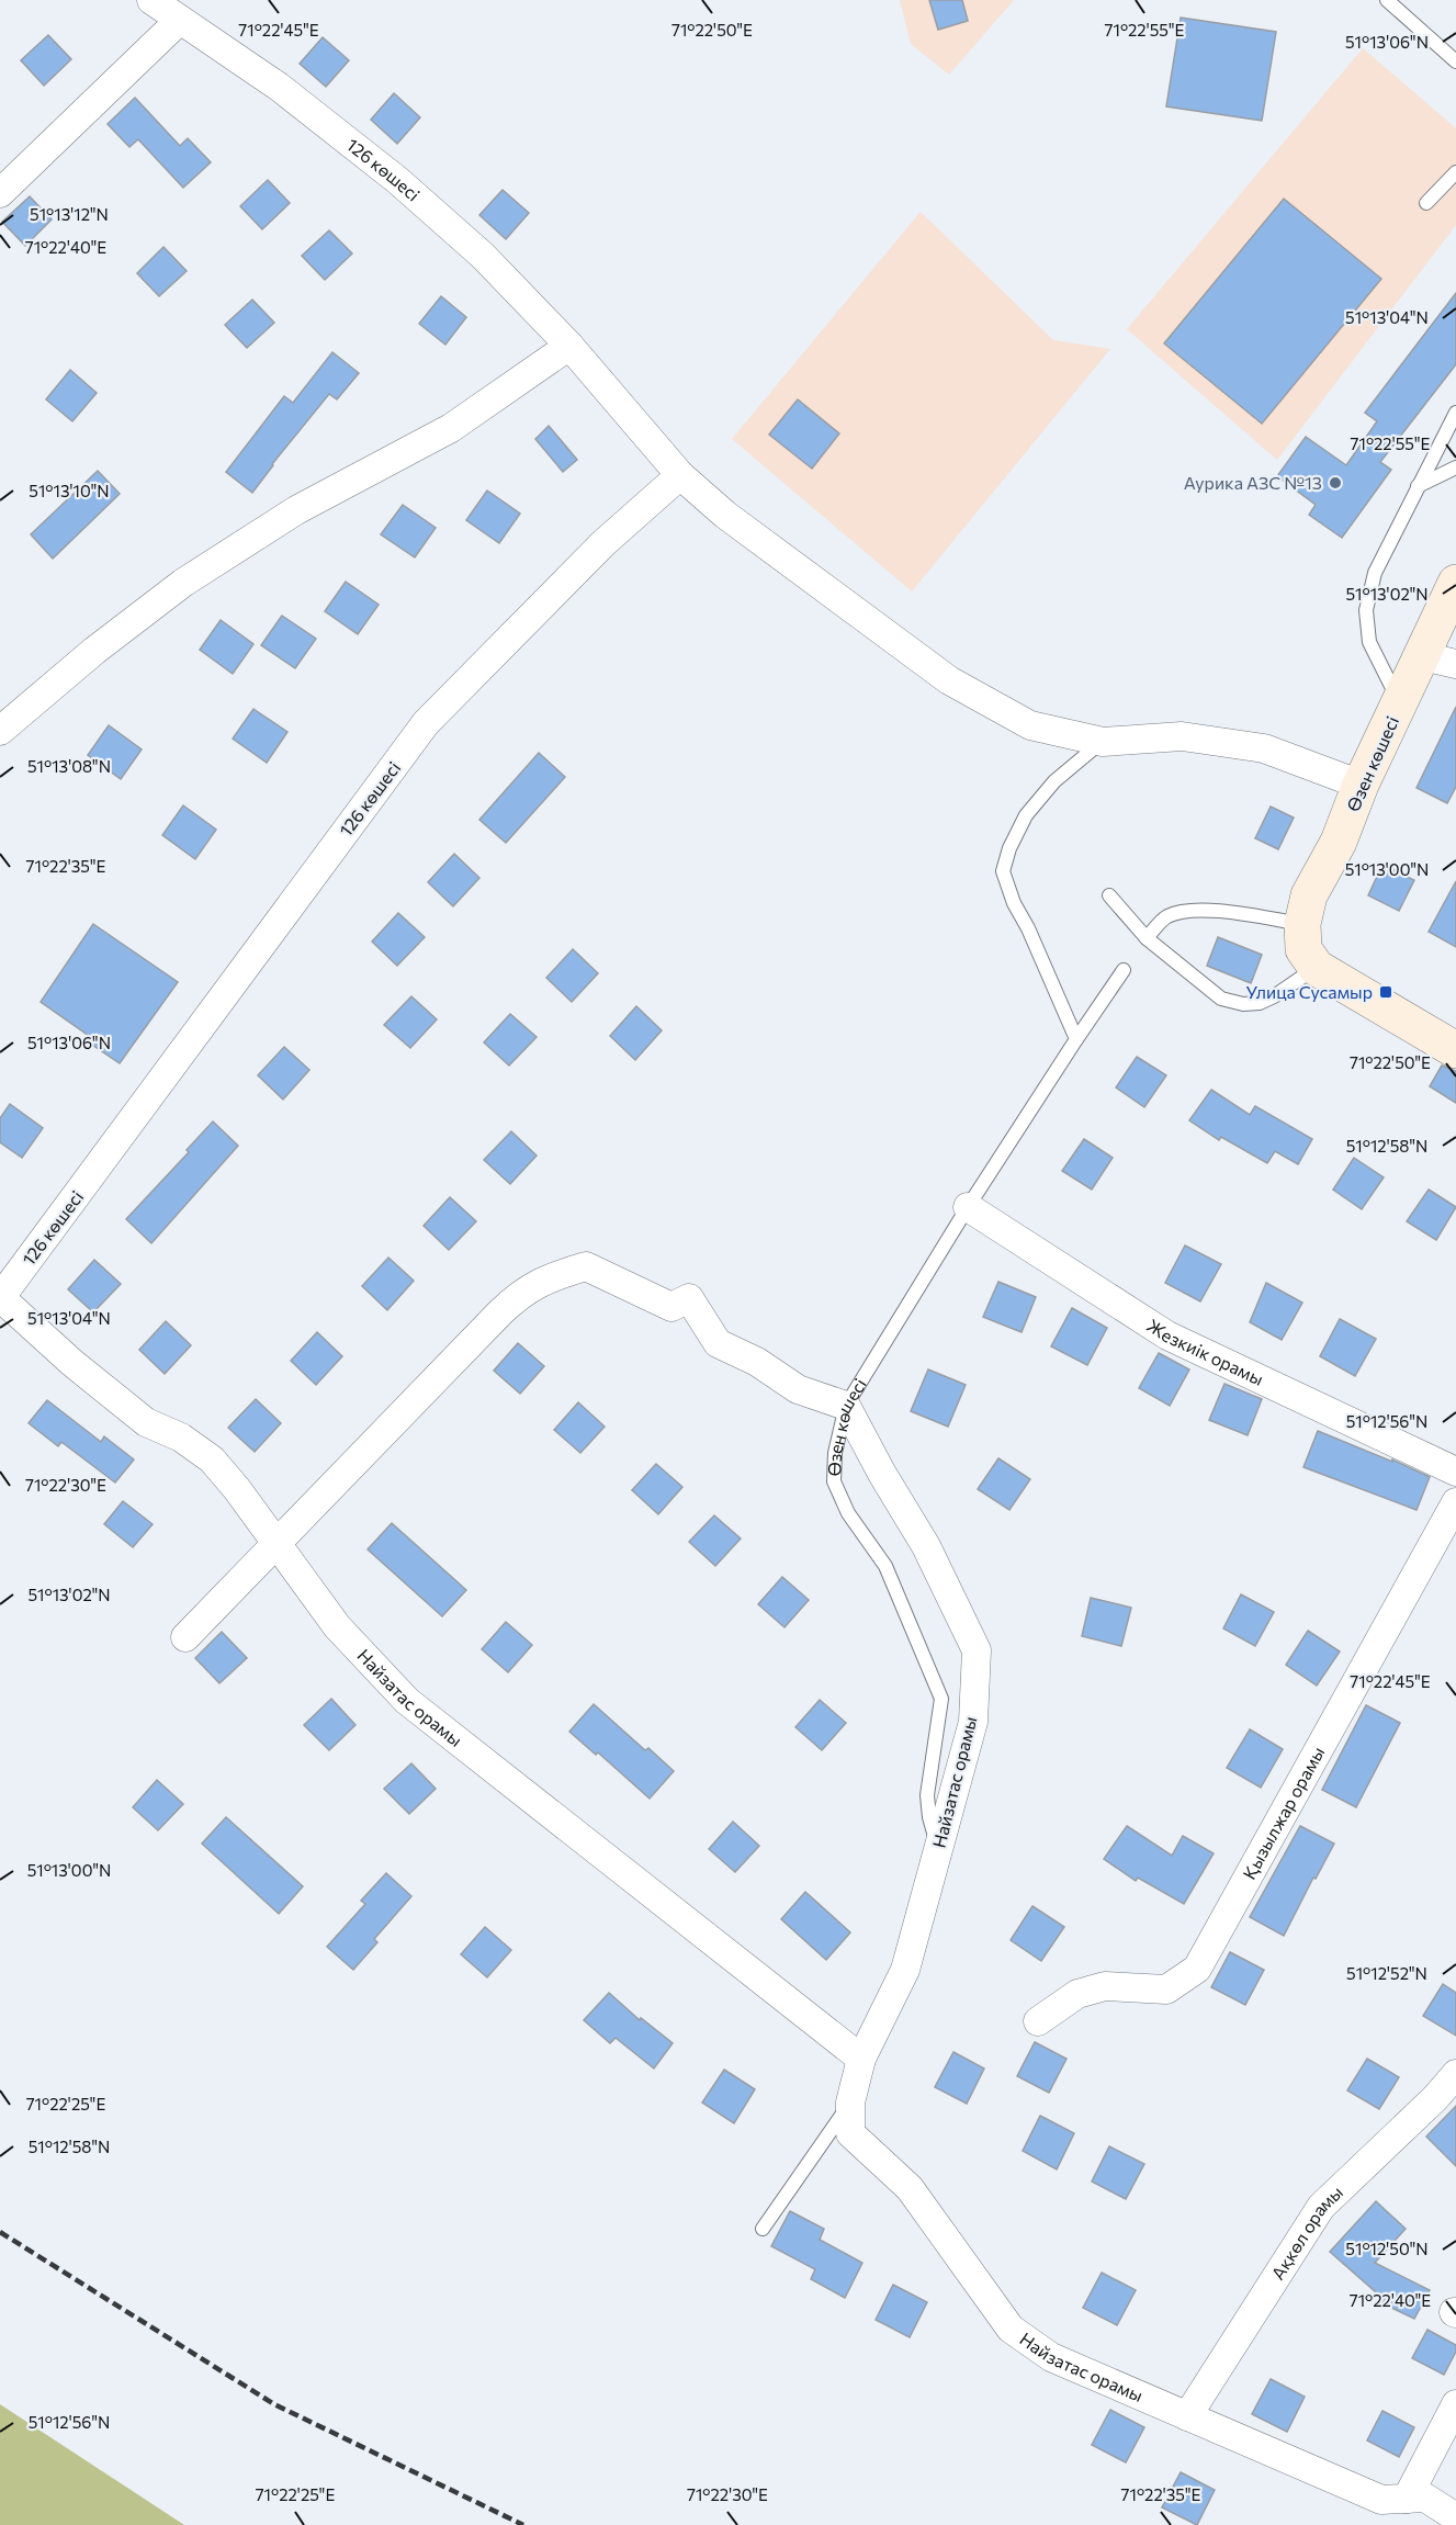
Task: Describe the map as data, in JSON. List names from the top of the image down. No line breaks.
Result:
{"streets":{"main road":["Өзен көшесі"],"street":["126 көшесі","Жезкиік орамы","Найзатас орамы","Қызылжар орамы","Ақкөл орамы"]},"crossings":[["126 көшесі","Найзатас орамы"],["Өзен көшесі","Жезкиік орамы"],["Өзен көшесі","Найзатас орамы"],["Найзатас орамы","Ақкөл орамы"]],"places":{"other":["Аурика АЗС №13"],"transit":["Улица Сусамыр"]},"coordinates":["71°22'45\"E","71°22'50\"E","71°22'55\"E","51°13'06\"N","51°13'12\"N","71°22'40\"E","51°13'04\"N","51°13'10\"N","51°13'02\"N","51°13'08\"N","71°22'35\"E","51°13'00\"N","51°12'58\"N","51°12'56\"N","71°22'30\"E","51°12'52\"N","71°22'25\"E","51°12'50\"N"]}
